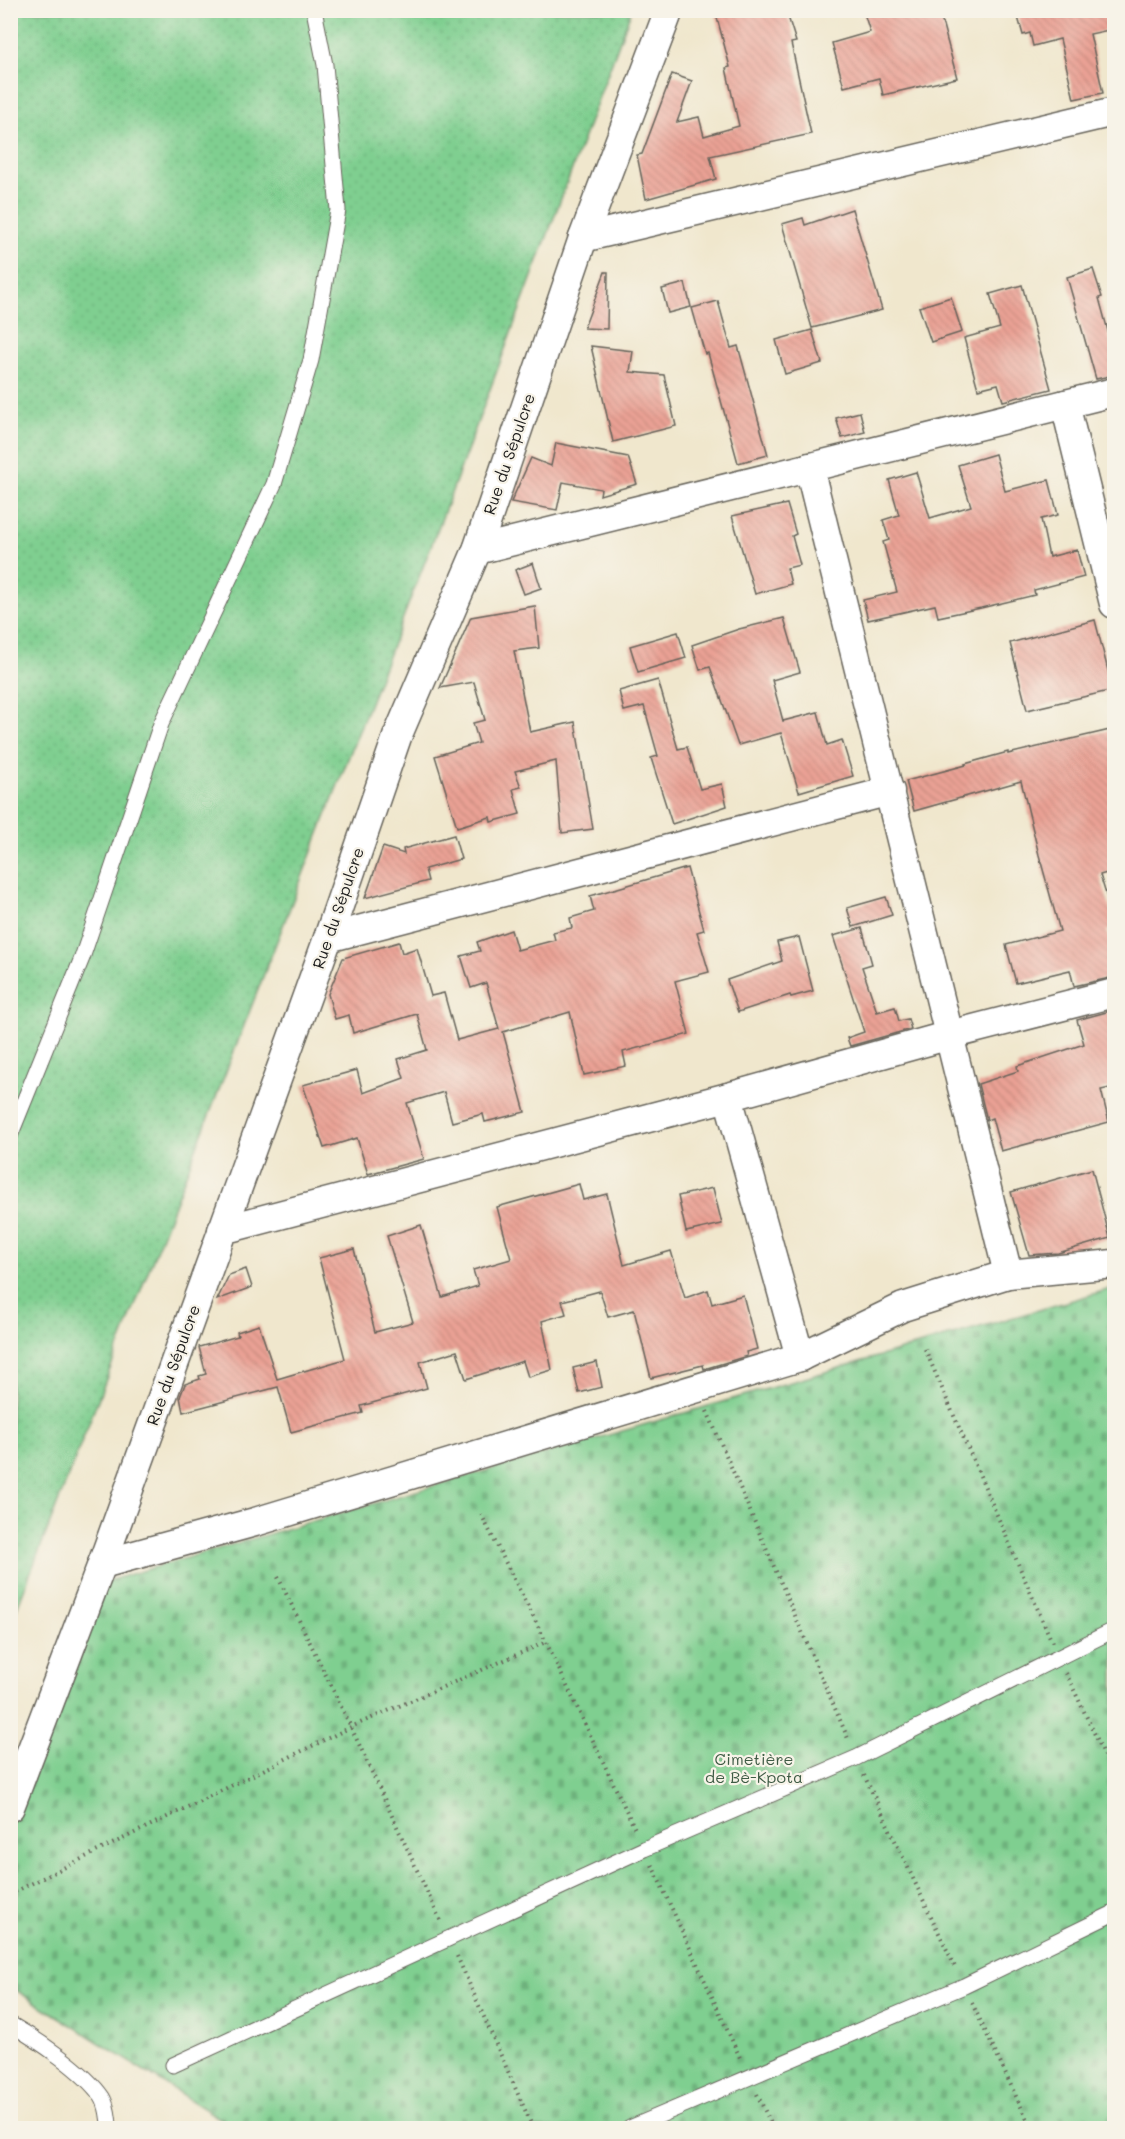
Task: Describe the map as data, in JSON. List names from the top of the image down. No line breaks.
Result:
{"streets":{"street":["Rue du Sépulcre"]},"parks":["Cimetière de Bè-Kpota"]}
